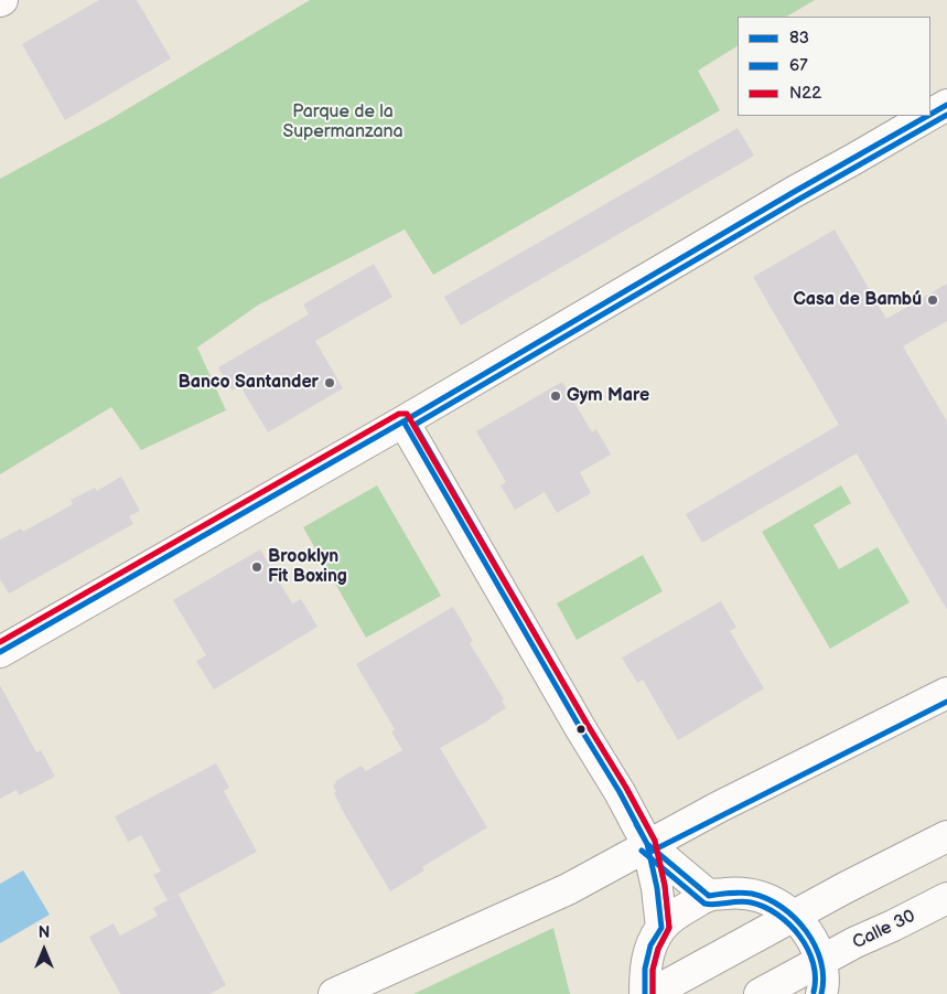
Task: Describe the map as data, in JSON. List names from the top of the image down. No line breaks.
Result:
{"streets":{"main road":["Calle 30"]},"parks":["Parque de la Supermanzana"],"places":["Casa de Bambú","Banco Santander","Gym Mare","Brooklyn Fit Boxing"],"lines":["transit line 83","transit line 67","transit line N22"],"legend":["83","67","N22"],"north":"top"}
